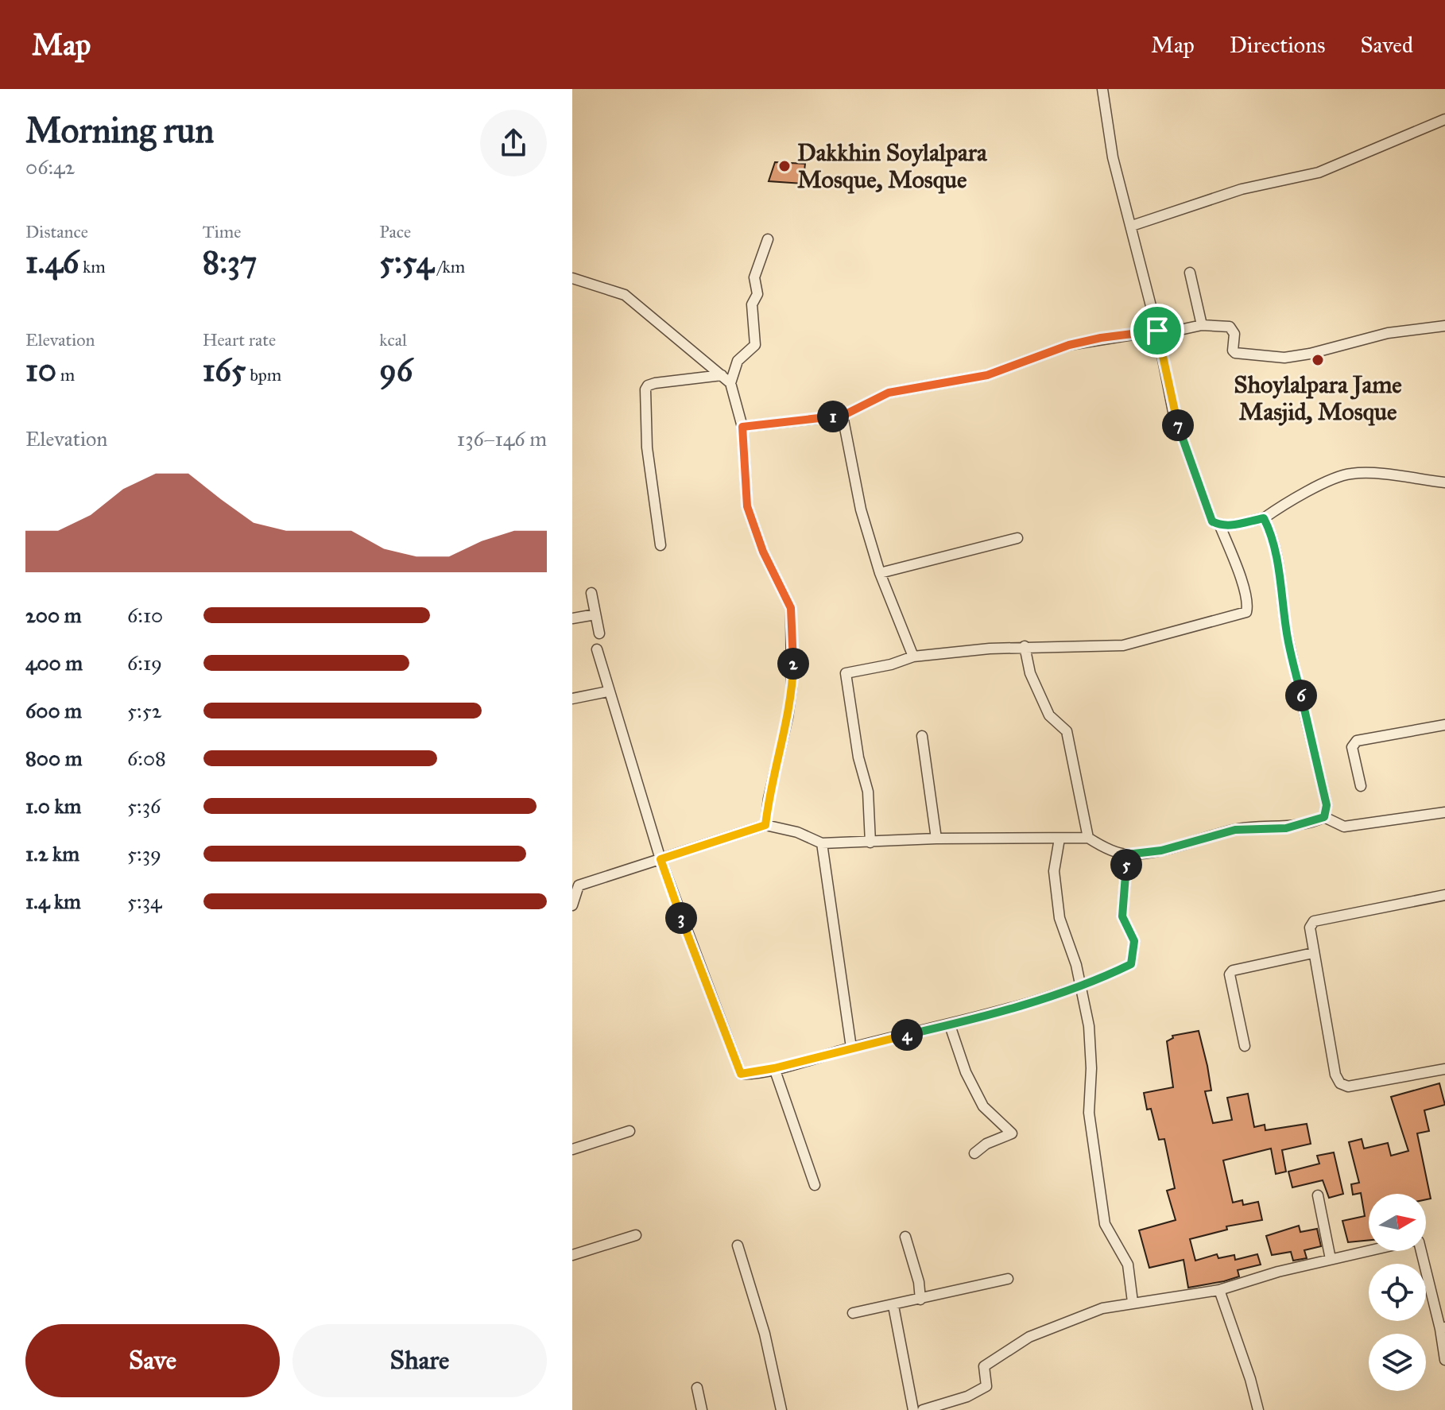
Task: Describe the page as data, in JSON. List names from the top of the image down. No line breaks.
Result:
{"places":["Dakkhin Soylalpara Mosque, Mosque","Shoylalpara Jame Masjid, Mosque"],"north":"right","page":{"header":"Map","nav":["Map","Directions","Saved"],"heading":["Morning run","06:42"],"stats":[["Distance","1.46 km"],["Time","8:37"],["Pace","5:54 /km"],["Elevation","10 m"],["Heart rate","165 bpm"],["kcal","96"]],"pins":["1","7","2","6","5","3","4"],"chart":["Elevation","136–146 m"],"list":[{"name":"200 m","note":"6:10"},{"name":"400 m","note":"6:19"},{"name":"600 m","note":"5:52"},{"name":"800 m","note":"6:08"},{"name":"1.0 km","note":"5:36"},{"name":"1.2 km","note":"5:39"},{"name":"1.4 km","note":"5:34"}],"buttons":["Save","Share"]}}
